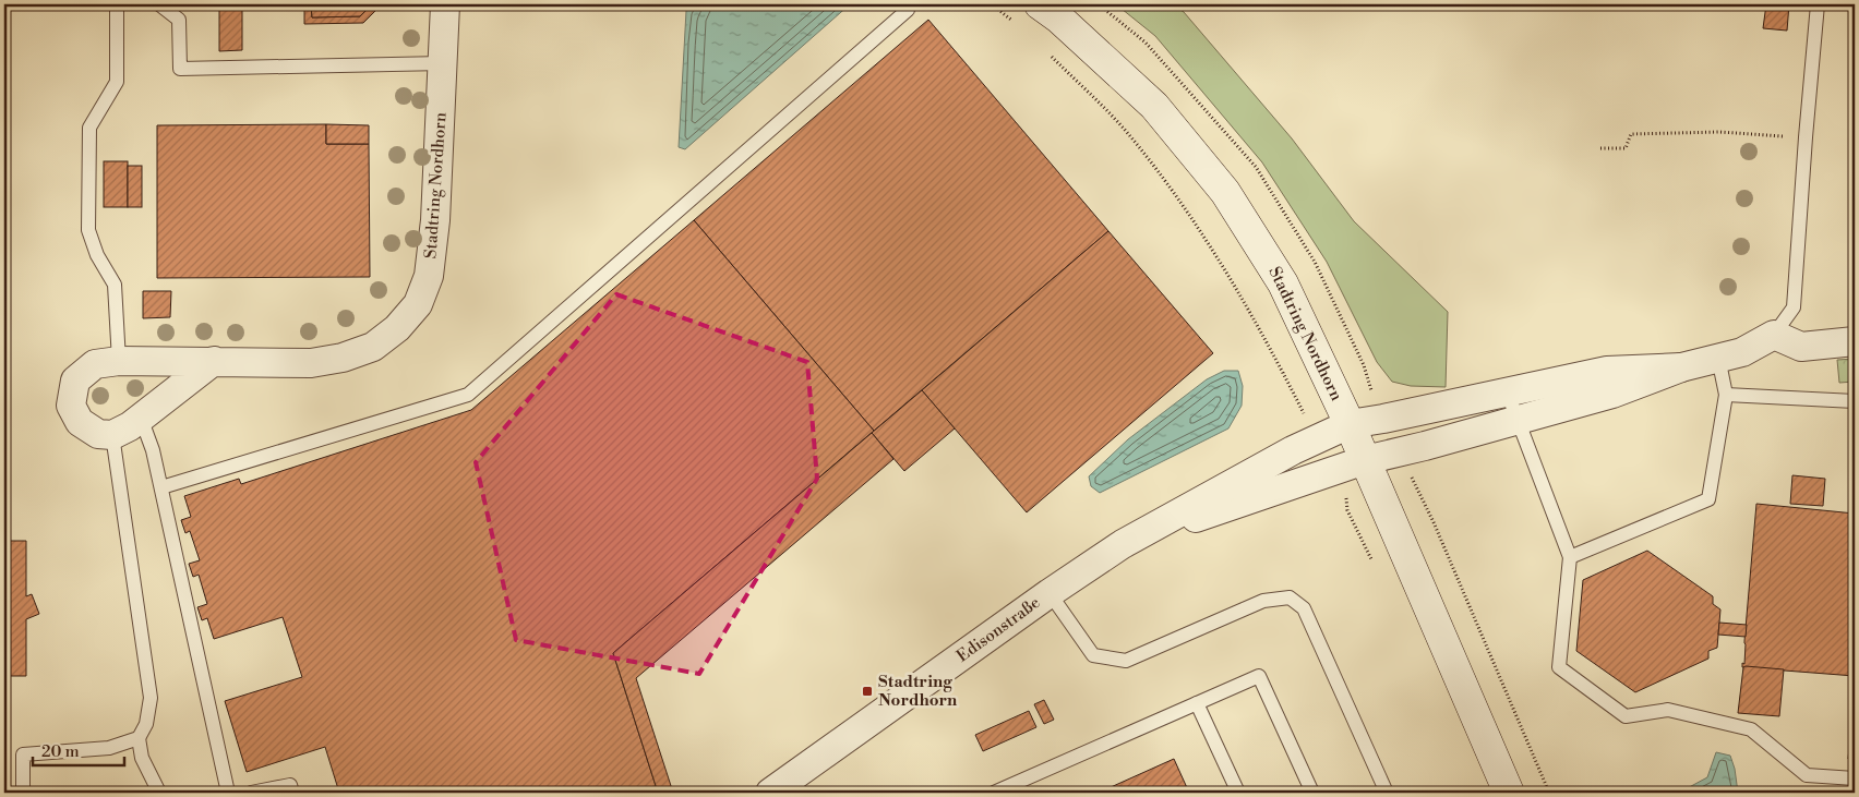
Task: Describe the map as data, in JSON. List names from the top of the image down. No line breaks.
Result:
{"streets":{"main road":["Stadtring Nordhorn"],"street":["Edisonstraße"]},"crossings":[["Stadtring Nordhorn","Edisonstraße"]],"places":{"transit":["Stadtring Nordhorn"]},"scale_bar":"20 m"}
